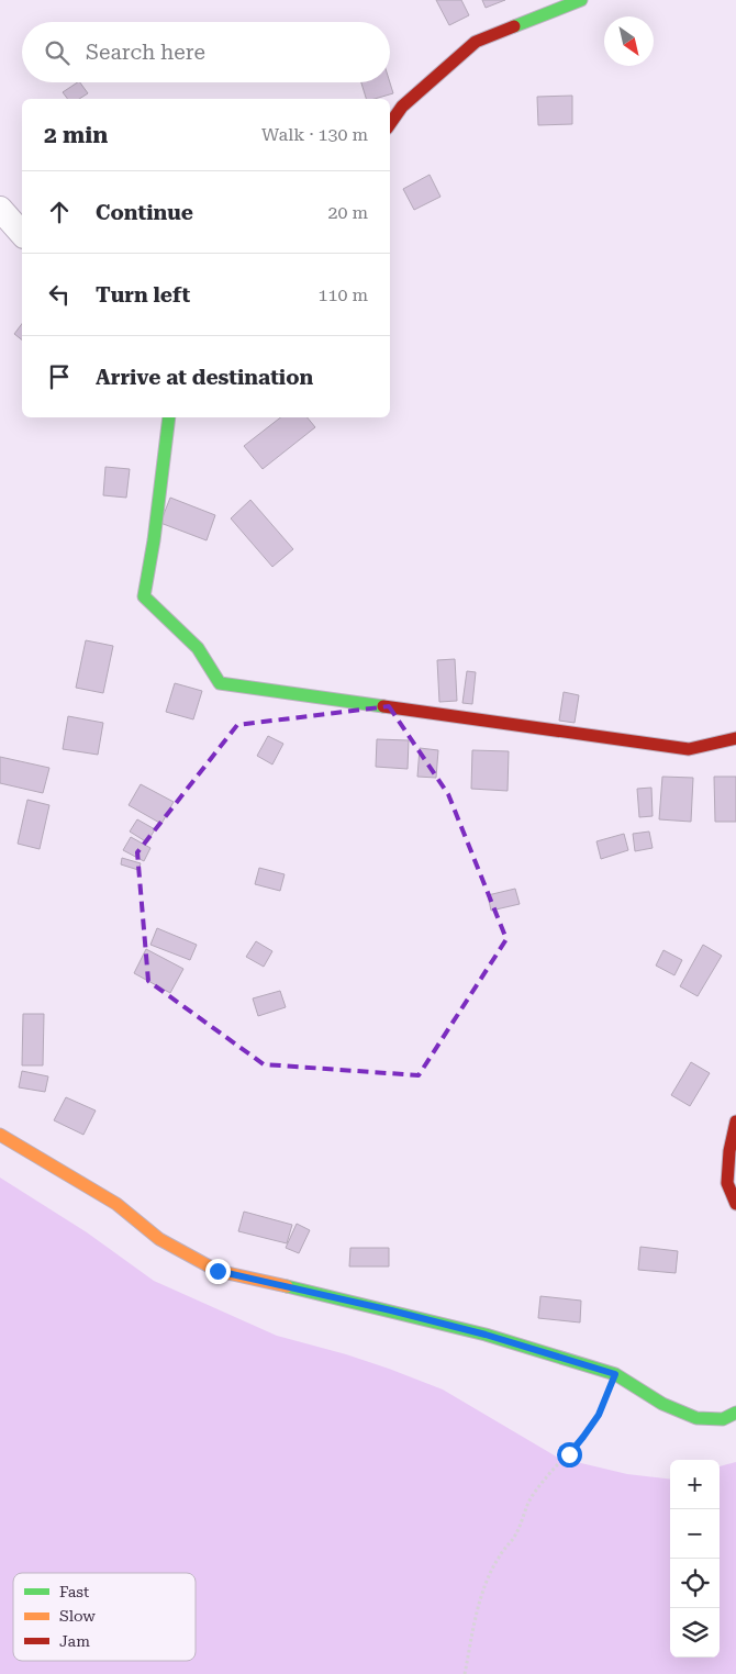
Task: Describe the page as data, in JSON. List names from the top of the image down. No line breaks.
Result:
{"legend":["Fast","Slow","Jam"],"north":"bottom right","page":{"search":"Search here","heading":["2 min","Walk · 130 m"],"list":[["Continue","20 m"],["Turn left","110 m"],"Arrive at destination"],"map_buttons":["+","−"]}}
